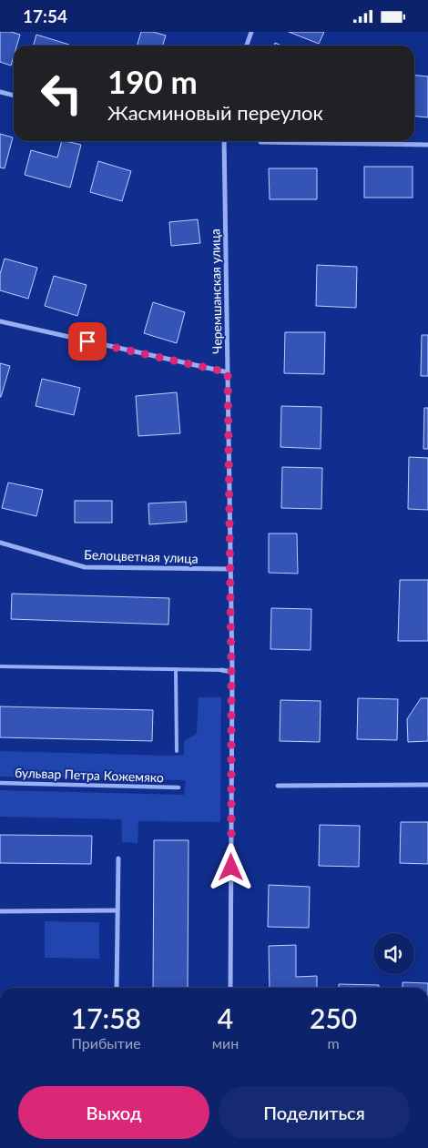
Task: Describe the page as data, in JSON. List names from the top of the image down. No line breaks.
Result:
{"streets":{"street":["Черемшанская улица","Белоцветная улица","бульвар Петра Кожемяко"]},"crossings":[["Черемшанская улица","Белоцветная улица"]],"page":{"status":"17:54","turn":["190 m","Жасминовый переулок"],"eta":["17:58","Прибытие","4","мин","250","m"],"buttons":["Выход","Поделиться"]}}
